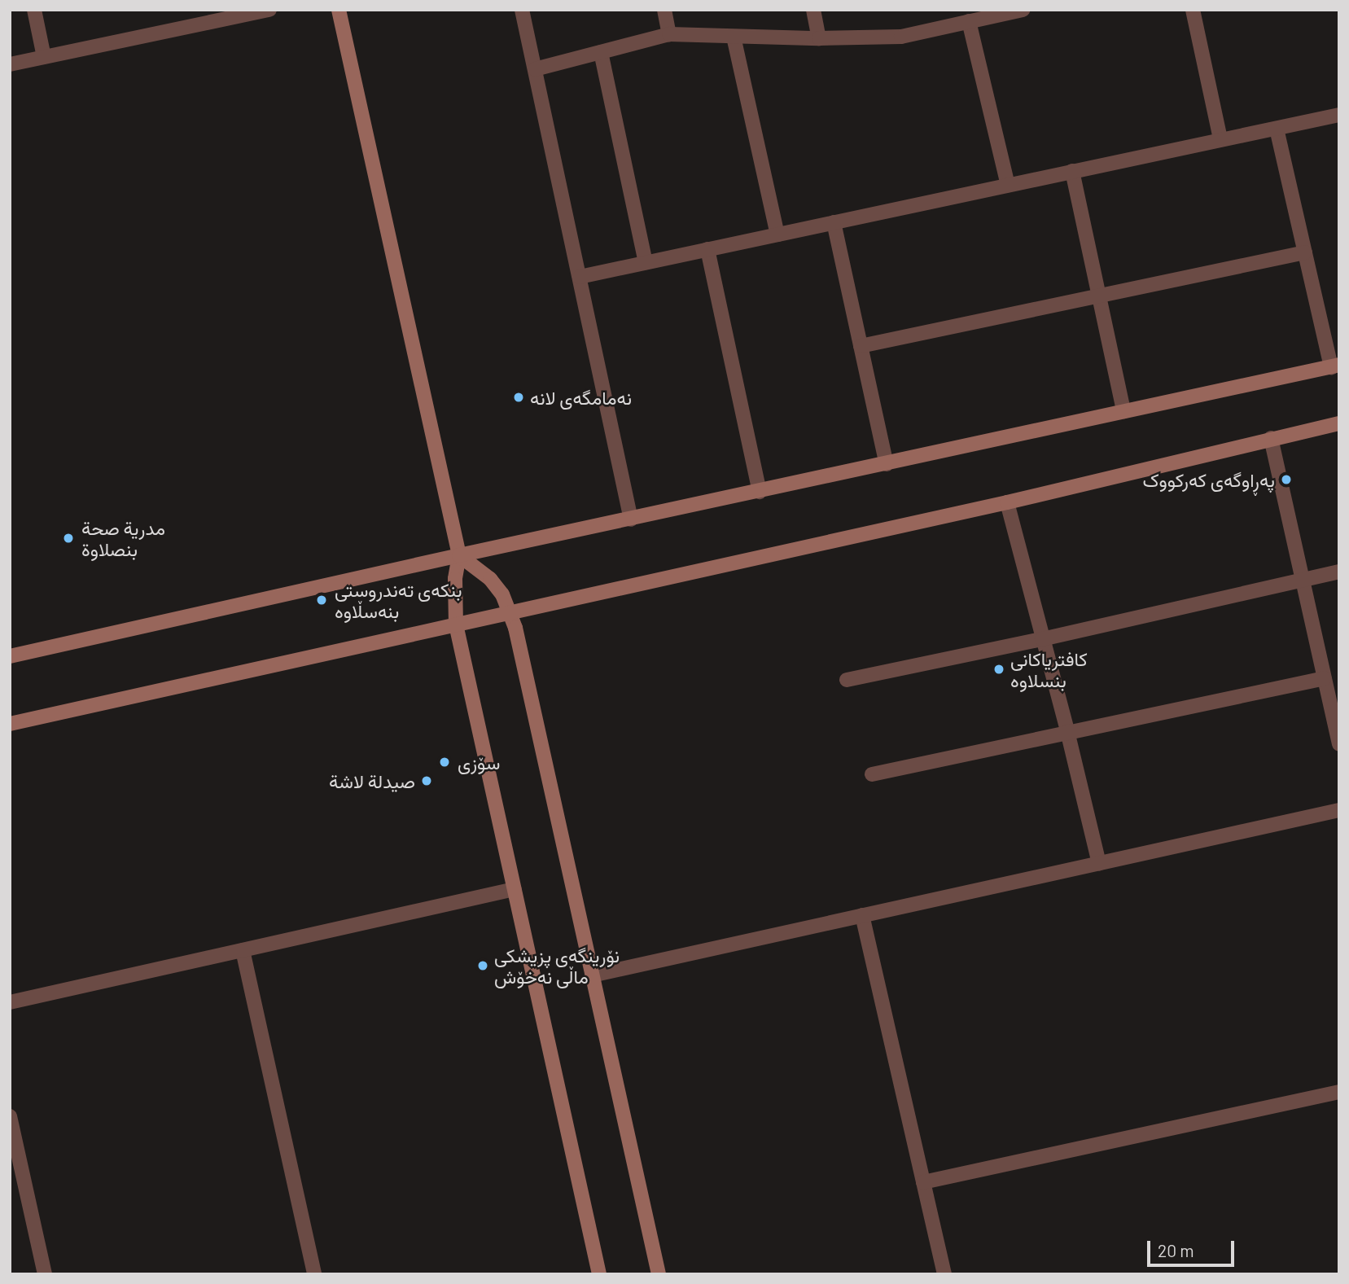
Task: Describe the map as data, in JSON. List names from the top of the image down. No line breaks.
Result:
{"places":["نەمامگەی لانە","پەڕاوگەی کەرکووک","مدرية صحة بنصلاوة","بنكەی تەندروستی بنەسڵاوە","كافترياكانى بنسلاوه","سۆزی","صيدلة لاشة","نۆرینگەی پزیشکی ماڵی نەخۆش"],"scale_bar":"20 m"}
